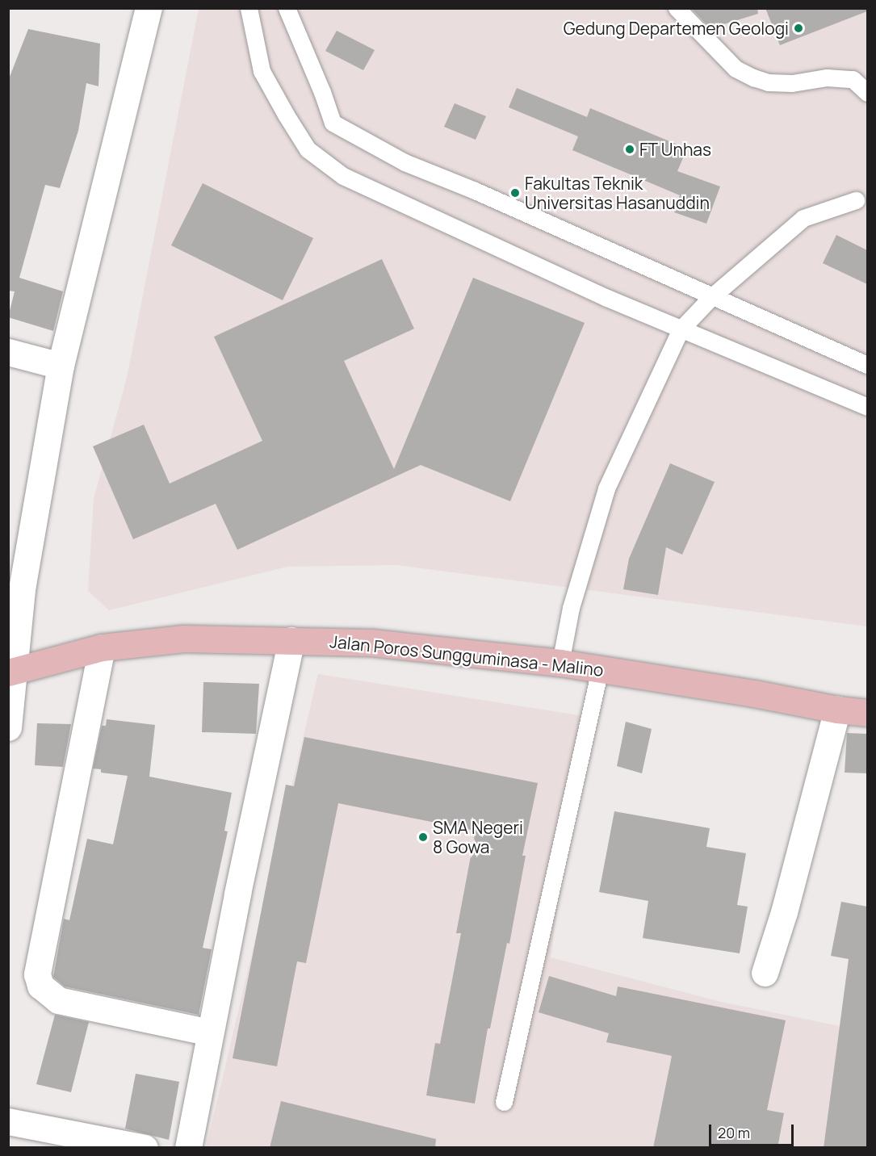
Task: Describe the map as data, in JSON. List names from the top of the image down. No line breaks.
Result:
{"streets":{"main road":["Jalan Poros Sungguminasa - Malino"]},"places":["Gedung Departemen Geologi","FT Unhas","Fakultas Teknik Universitas Hasanuddin","SMA Negeri 8 Gowa"],"scale_bar":"20 m"}
